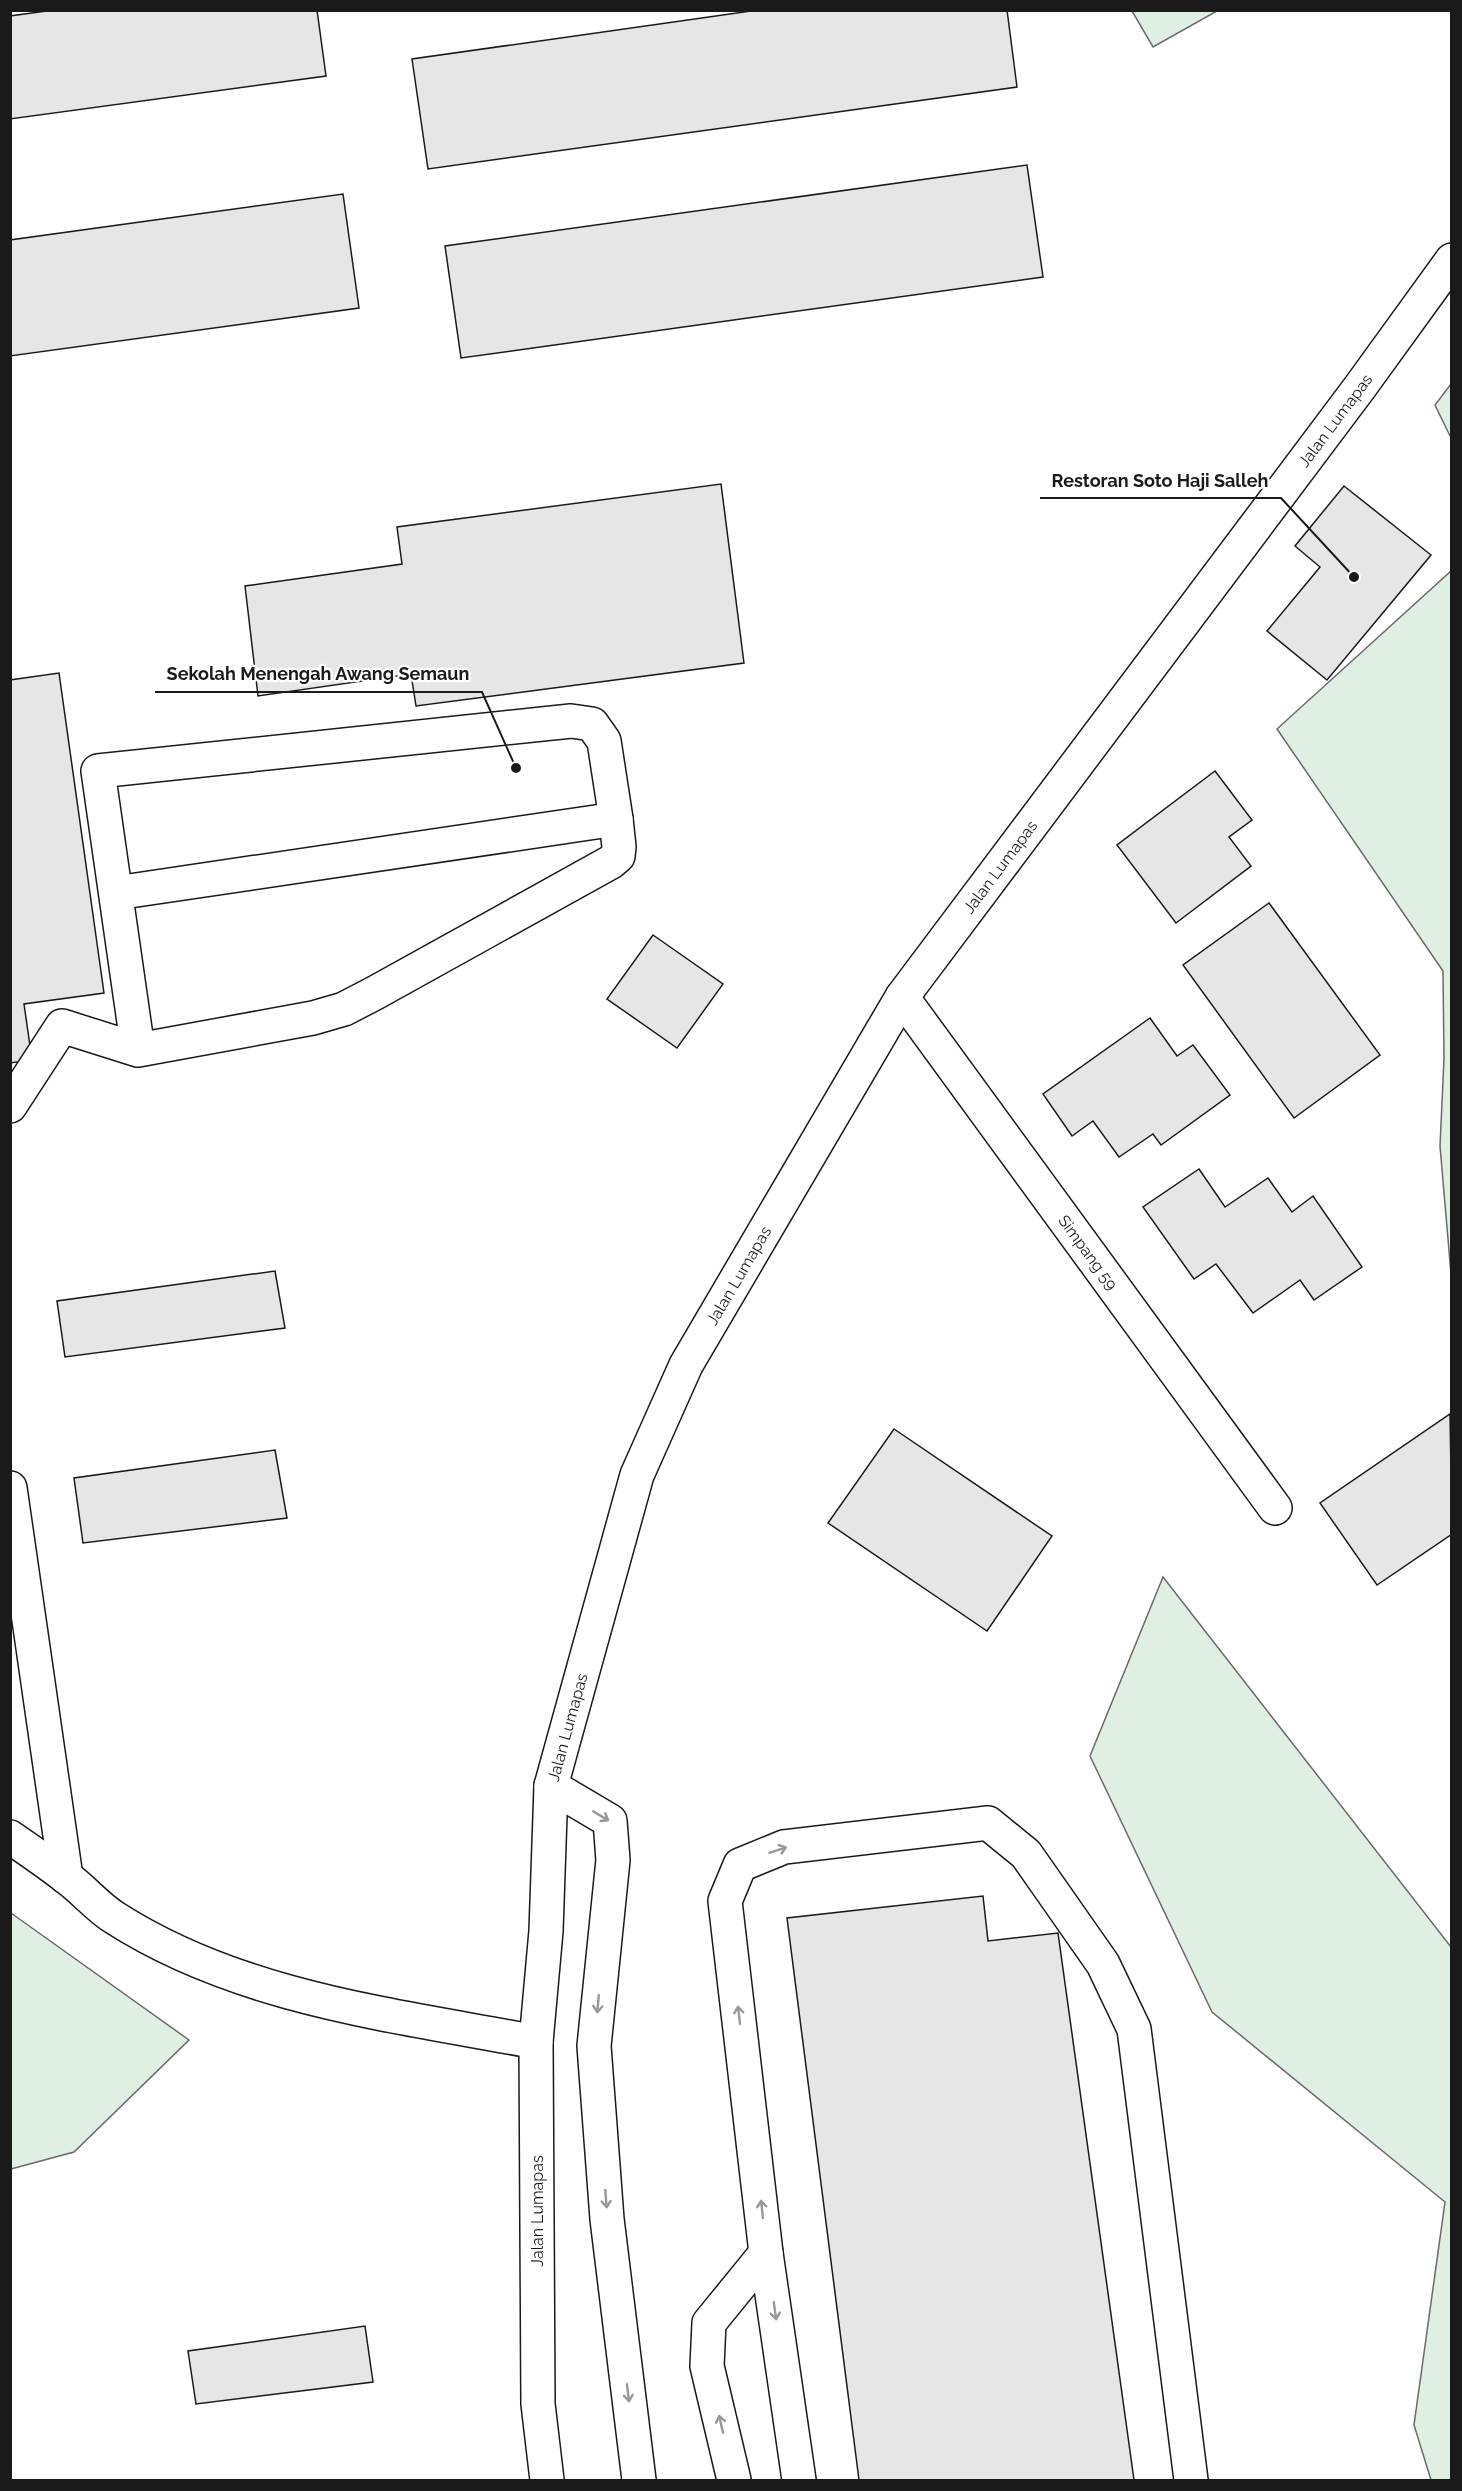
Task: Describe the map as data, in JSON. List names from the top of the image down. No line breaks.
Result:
{"streets":{"main road":["Jalan Lumapas","Simpang 59"]},"crossings":[["Jalan Lumapas","Simpang 59"]],"places":["Restoran Soto Haji Salleh","Sekolah Menengah Awang Semaun"]}
